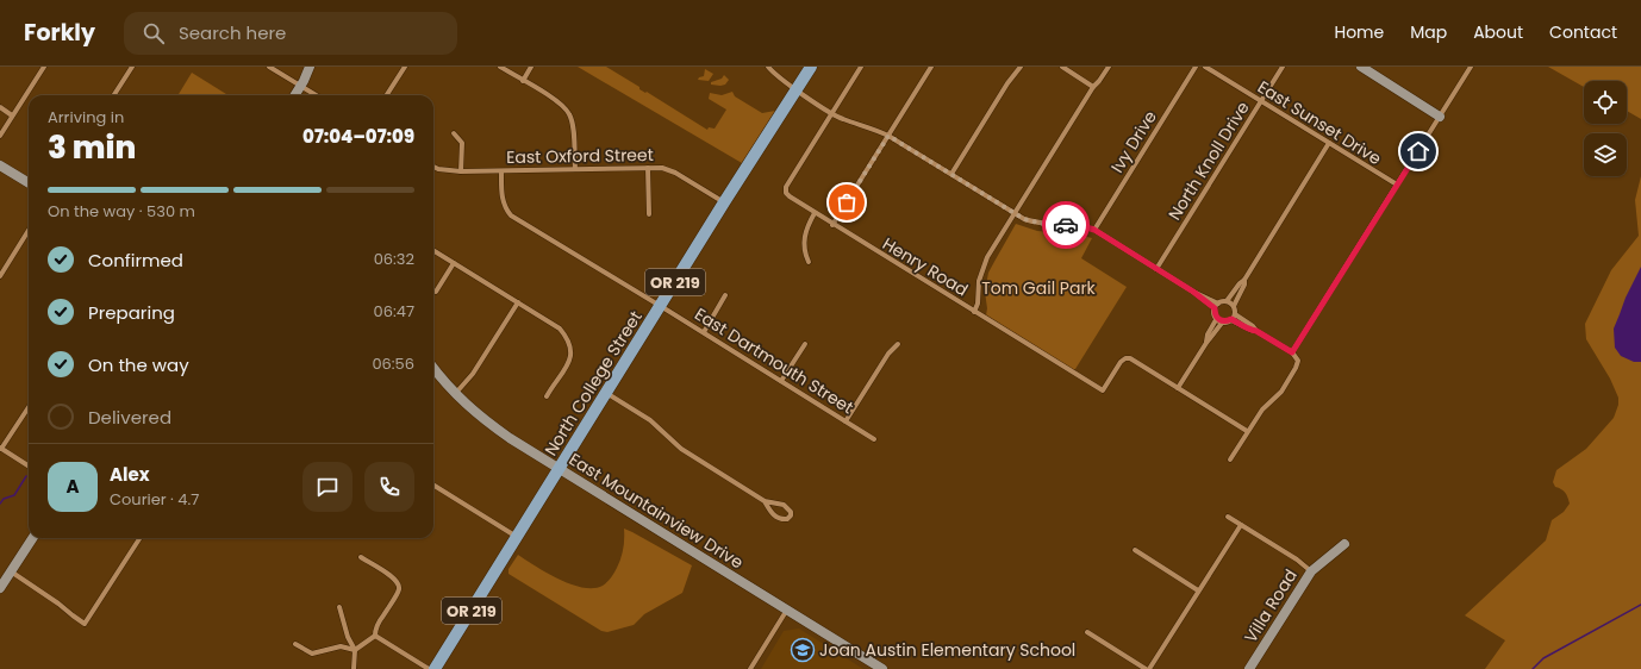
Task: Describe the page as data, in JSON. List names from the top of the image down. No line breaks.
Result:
{"streets":{"main road":["OR 219","North College Street"],"street":["East Sunset Drive","Ivy Drive","East Oxford Street","North Knoll Drive","Henry Road","East Dartmouth Street","East Mountainview Drive","Villa Road"]},"crossings":[["East Sunset Drive","North Knoll Drive"],["East Oxford Street","East Dartmouth Street"],["East Oxford Street","North College Street"],["East Dartmouth Street","North College Street"],["North College Street","East Mountainview Drive"]],"parks":["Tom Gail Park"],"places":{"school or university":["Joan Austin Elementary School"]},"page":{"header":"Forkly","search":"Search here","nav":["Home","Map","About","Contact"],"heading":["3 min","Arriving in","07:04–07:09"],"panel":["Alex","Courier · 4.7"],"bar":"On the way · 530 m","list":[["Confirmed","06:32"],["Preparing","06:47"],["On the way","06:56"],"Delivered"],"round":"A"}}
